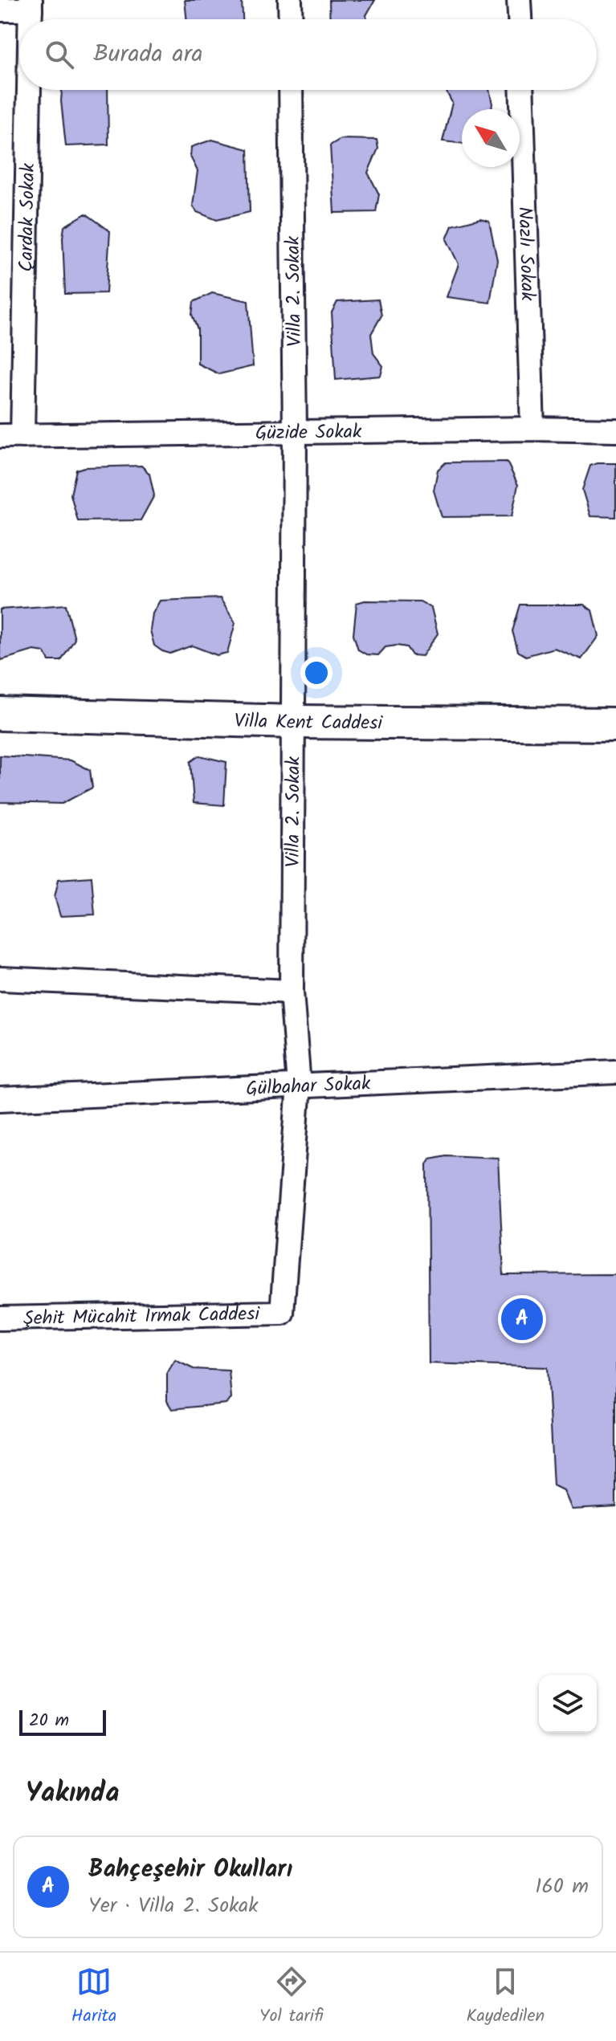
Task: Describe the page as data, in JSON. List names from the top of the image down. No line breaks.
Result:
{"streets":{"street":["Çardak Sokak","Nazlı Sokak","Villa 2. Sokak","Güzide Sokak","Villa Kent Caddesi","Gülbahar Sokak","Şehit Mücahit Irmak Caddesi"]},"crossings":[["Çardak Sokak","Güzide Sokak"],["Nazlı Sokak","Güzide Sokak"],["Villa 2. Sokak","Güzide Sokak"],["Villa 2. Sokak","Villa Kent Caddesi"],["Villa 2. Sokak","Gülbahar Sokak"],["Villa 2. Sokak","Şehit Mücahit Irmak Caddesi"]],"scale_bar":"20 m","north":"top left","page":{"search":"Burada ara","pins":"A","scale":"20 m","heading":"Yakında","list":[{"mark":"A","name":"Bahçeşehir Okulları","note":"Yer · Villa 2. Sokak","value":"160 m"}],"nav":["Harita","Yol tarifi","Kaydedilen"]}}
